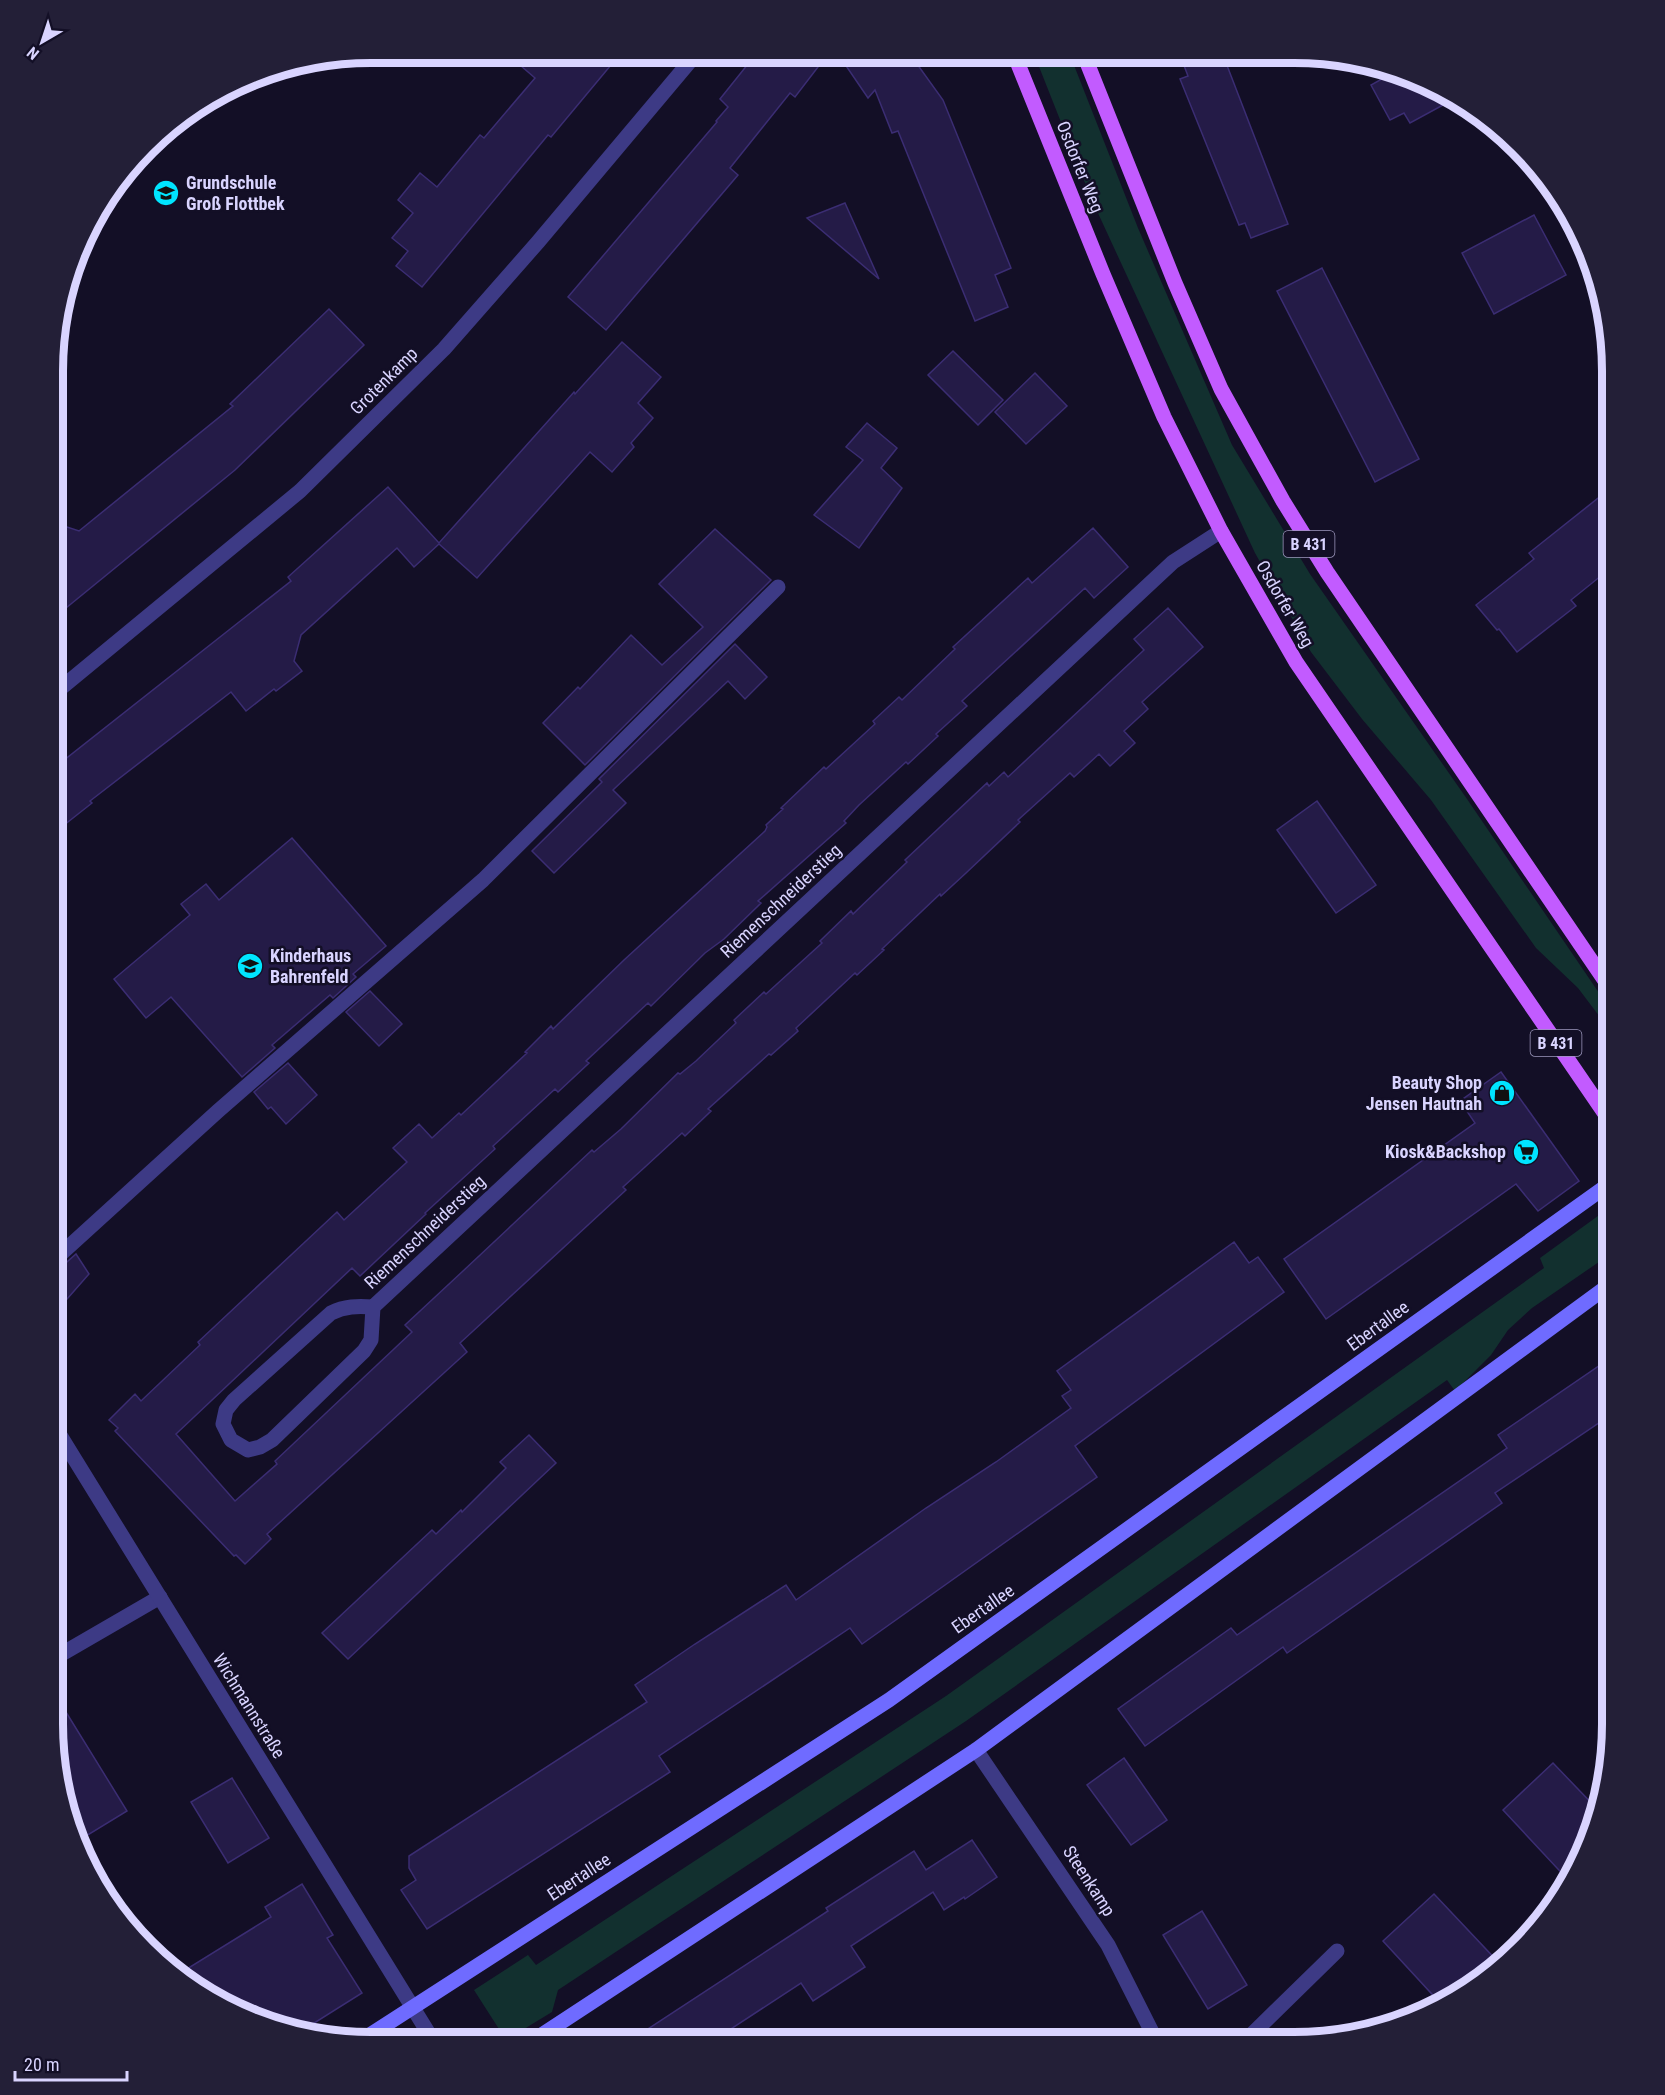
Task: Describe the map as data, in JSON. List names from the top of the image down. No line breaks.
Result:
{"streets":{"main road":["Osdorfer Weg","B 431","Ebertallee"],"street":["Grotenkamp","Riemenschneiderstieg","Wichmannstraße","Steenkamp"]},"crossings":[["Osdorfer Weg","Riemenschneiderstieg"],["Ebertallee","Wichmannstraße"]],"places":{"school or university":["Grundschule Groß Flottbek","Kinderhaus Bahrenfeld"],"shop":["Beauty Shop Jensen Hautnah"],"supermarket":["Kiosk&Backshop"]},"scale_bar":"20 m","north":"bottom left"}
